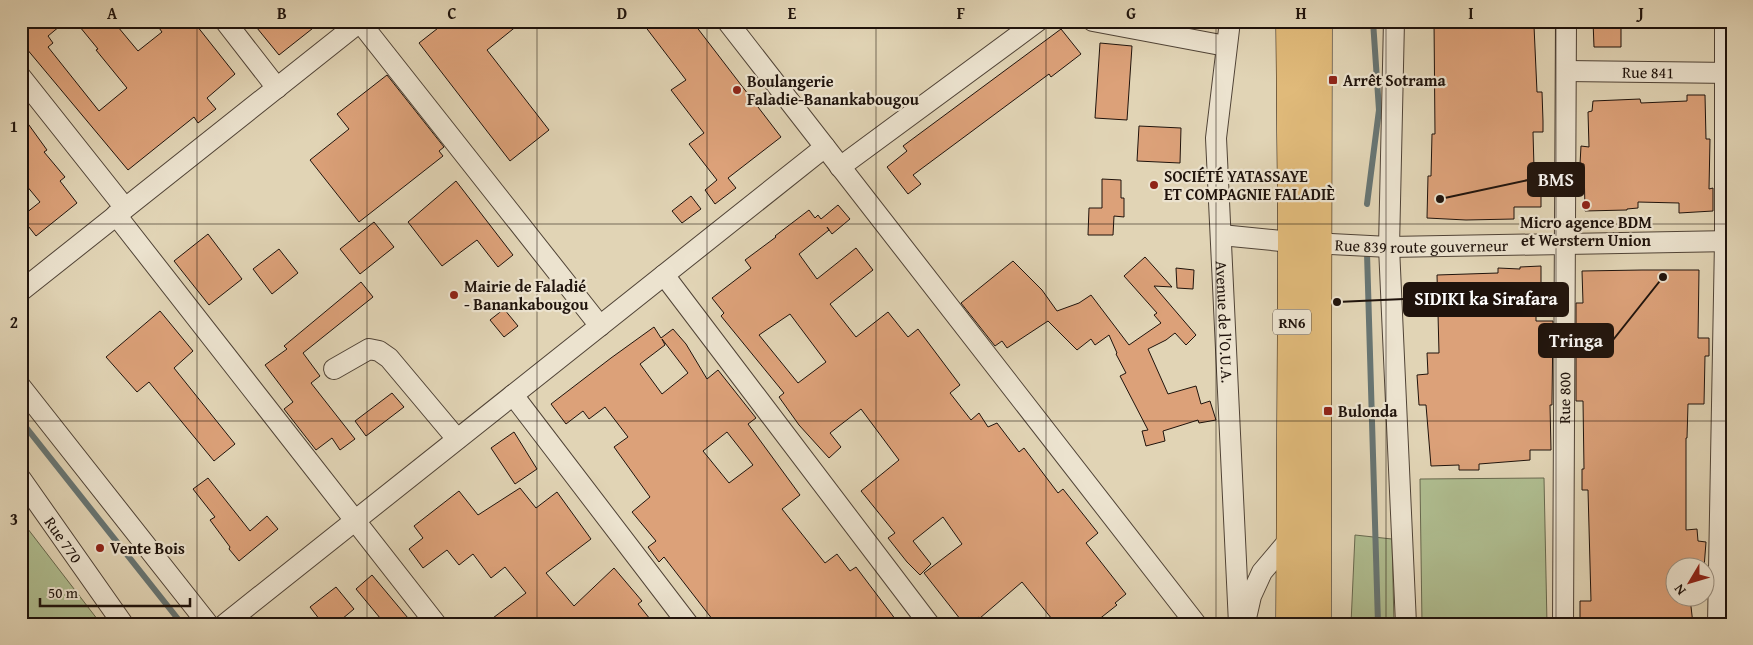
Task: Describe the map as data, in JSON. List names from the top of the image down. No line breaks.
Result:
{"streets":{"highway":["RN6"],"street":["Rue 841","Rue 839 route gouverneur","Avenue de l'O.U.A.","Rue 800","Rue 770"]},"crossings":[["Rue 841","Rue 800"],["Rue 839 route gouverneur","Avenue de l'O.U.A."],["Rue 839 route gouverneur","RN6"],["Rue 839 route gouverneur","Rue 800"]],"places":{"transit":["Arrêt Sotrama","Bulonda"],"other":["Boulangerie Faladie-Banankabougou","SOCIÉTÉ YATASSAYE ET COMPAGNIE FALADIÈ","BMS","Micro agence BDM et Werstern Union","Tringa","Mairie de Faladié - Banankabougou","SIDIKI ka Sirafara","Vente Bois"]},"scale_bar":"50 m","north":"bottom left","grid":{"columns":["A","B","C","D","E","F","G","H","I","J"],"rows":["1","2","3"]}}
